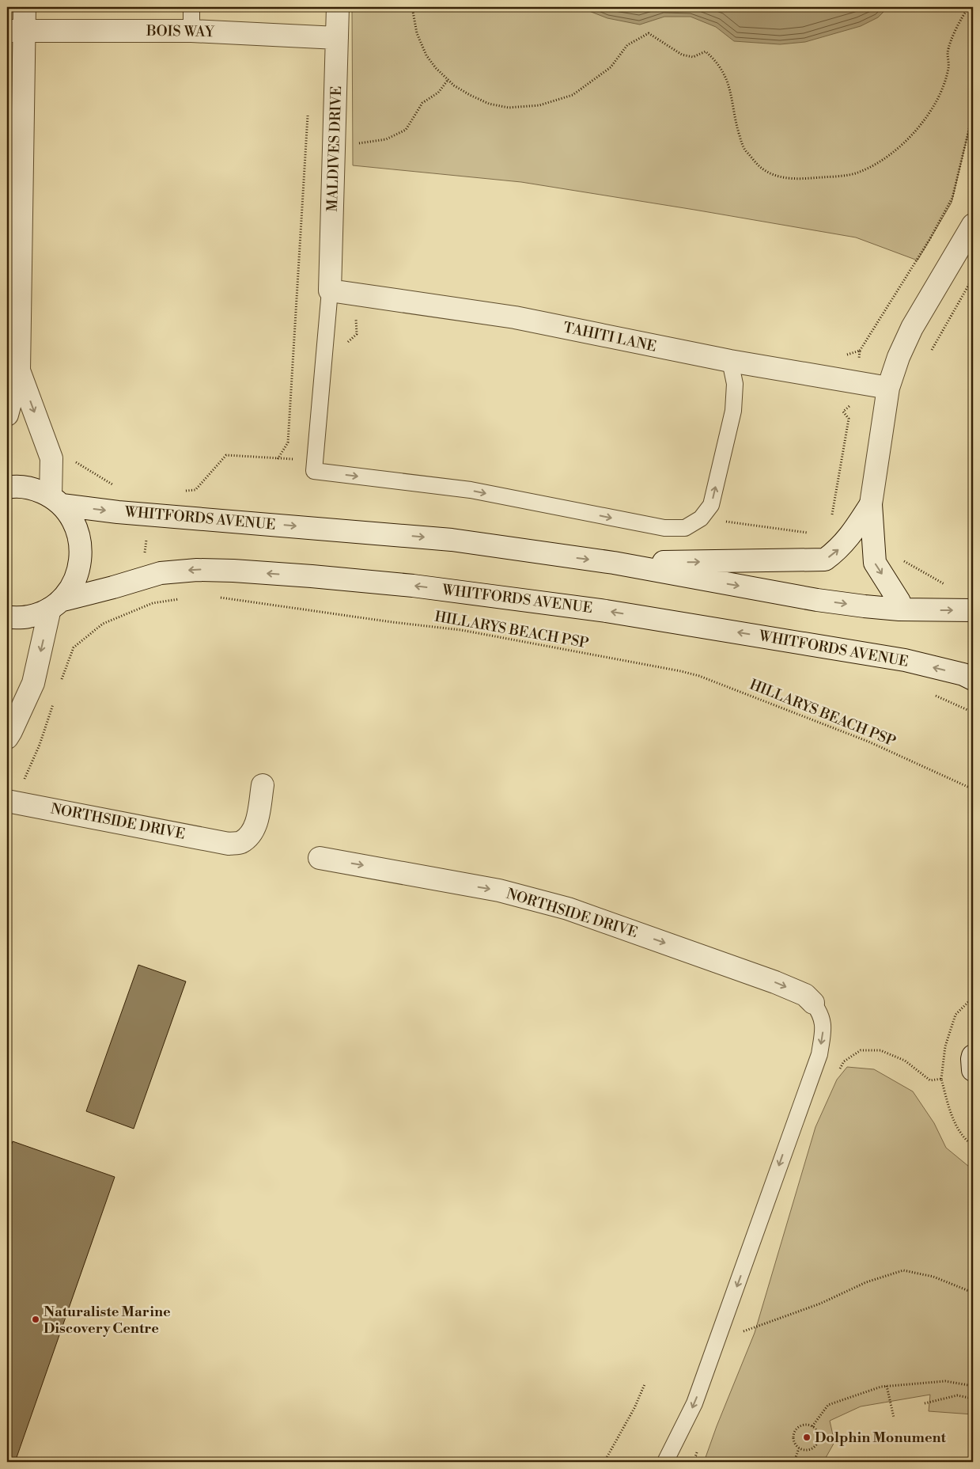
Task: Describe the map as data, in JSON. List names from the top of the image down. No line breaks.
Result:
{"streets":{"street":["BOIS WAY","MALDIVES DRIVE","TAHITI LANE","WHITFORDS AVENUE","NORTHSIDE DRIVE"],"path":["HILLARYS BEACH PSP"]},"crossings":[["BOIS WAY","MALDIVES DRIVE"],["MALDIVES DRIVE","TAHITI LANE"]],"one_way":["NORTHSIDE DRIVE"],"places":["Naturaliste Marine Discovery Centre","Dolphin Monument"]}
